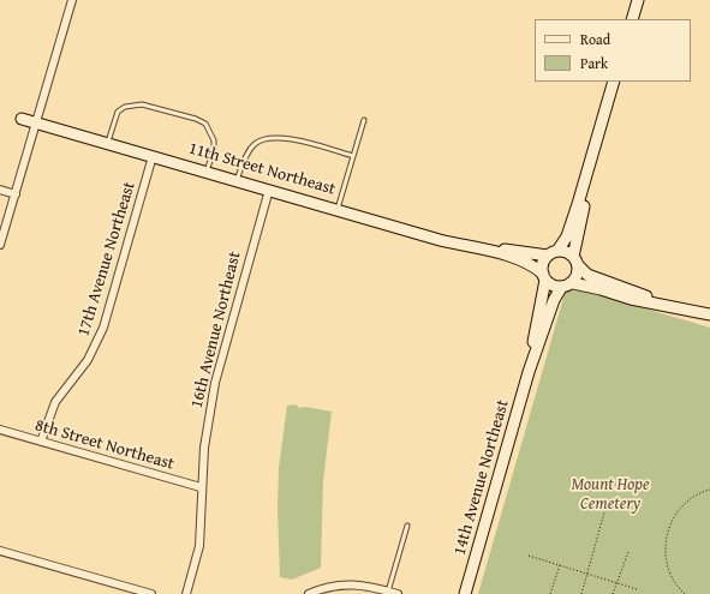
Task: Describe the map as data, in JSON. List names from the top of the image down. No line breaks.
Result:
{"streets":{"street":["11th Street Northeast","17th Avenue Northeast","16th Avenue Northeast","8th Street Northeast","14th Avenue Northeast"]},"crossings":[["11th Street Northeast","17th Avenue Northeast"],["11th Street Northeast","16th Avenue Northeast"],["11th Street Northeast","14th Avenue Northeast"],["17th Avenue Northeast","8th Street Northeast"],["16th Avenue Northeast","8th Street Northeast"]],"parks":["Mount Hope Cemetery"],"legend":["Road","Park"]}
